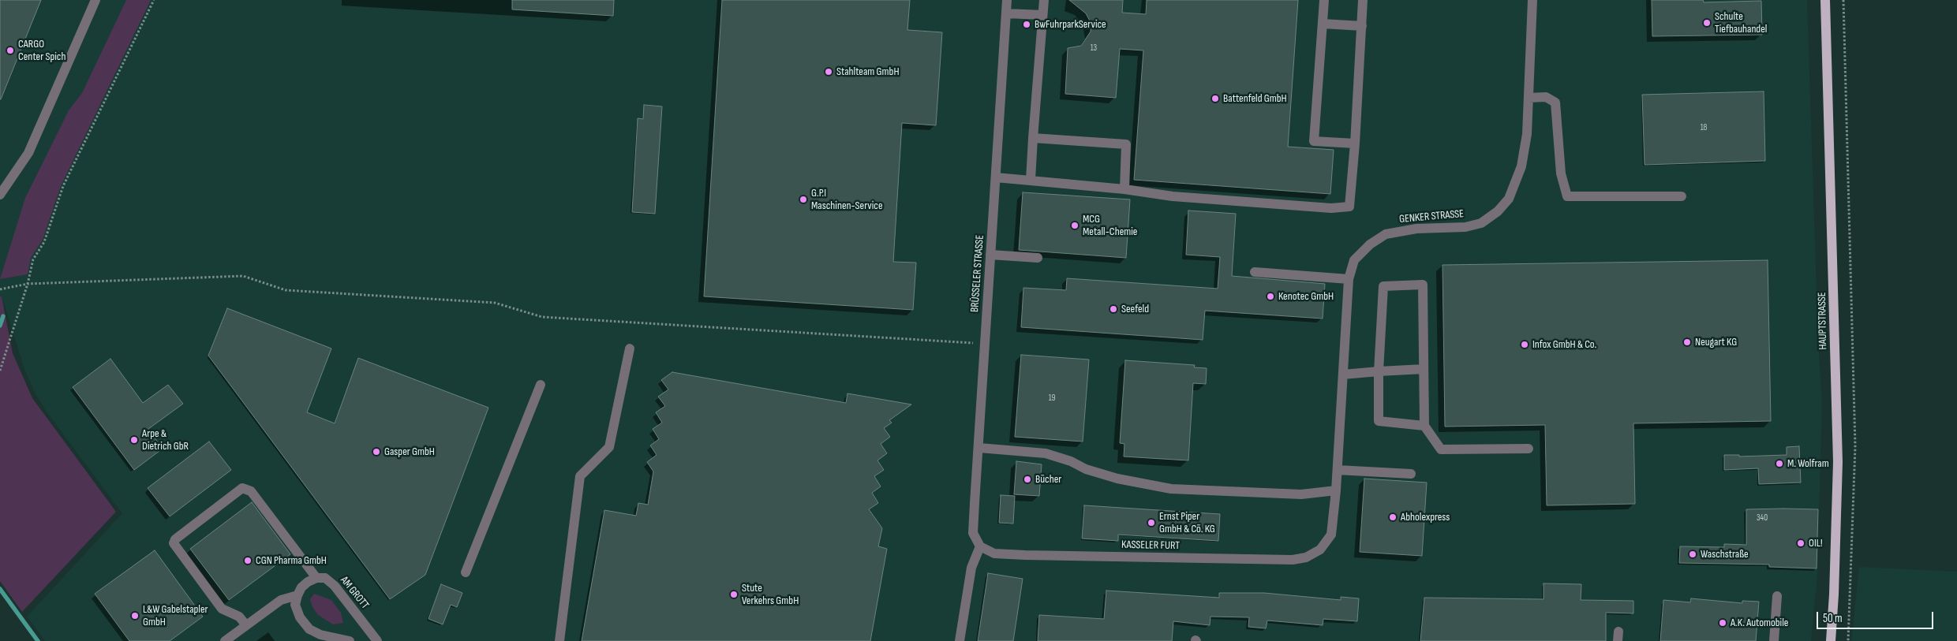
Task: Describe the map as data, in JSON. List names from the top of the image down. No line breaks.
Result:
{"streets":{"main road":["HAUPTSTRASSE"],"street":["GENKER STRASSE","BRÜSSELER STRASSE","KASSELER FURT","AM GROTT"]},"crossings":[["GENKER STRASSE","KASSELER FURT"],["BRÜSSELER STRASSE","KASSELER FURT"]],"places":["Schulte Tiefbauhandel","BwFuhrparkService","CARGO Center Spich","Stahlteam GmbH","Battenfeld GmbH","G.P.I Maschinen-Service","MCG Metall-Chemie","Kenotec GmbH","Seefeld","Neugart KG","Infox GmbH & Co.","Arpe & Dietrich GbR","Gasper GmbH","M. Wolfram","Bücher","Abholexpress","Ernst Piper GmbH & Cö. KG","OIL!","Waschstraße","CGN Pharma GmbH","Stute Verkehrs GmbH","L&W Gabelstapler GmbH","A.K. Automobile"],"house_numbers":["13","18","19","340"],"scale_bar":"50 m"}
